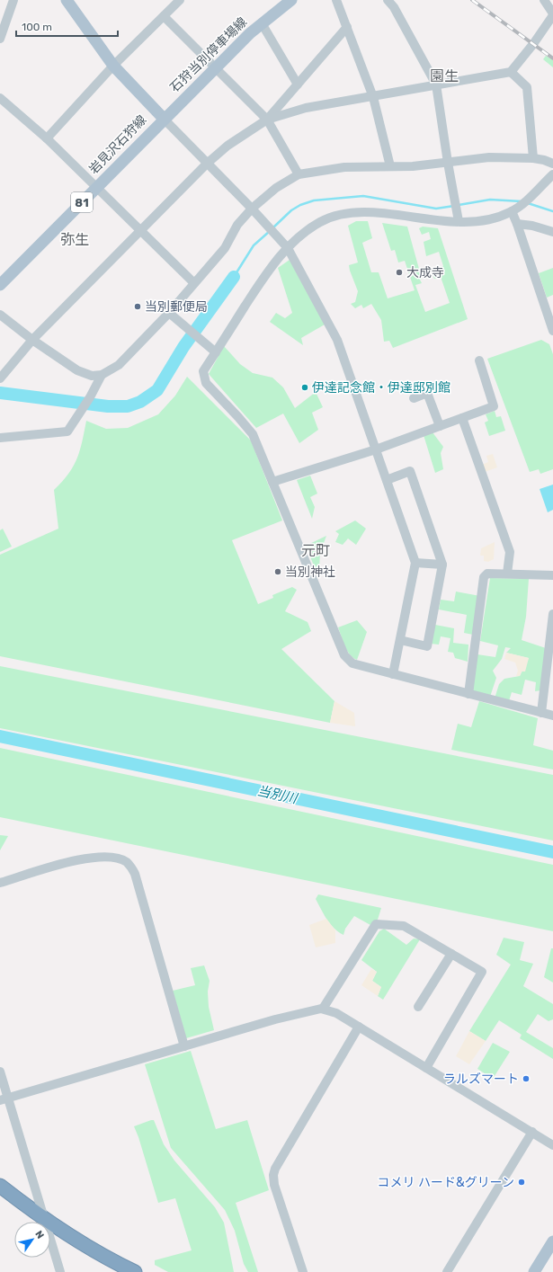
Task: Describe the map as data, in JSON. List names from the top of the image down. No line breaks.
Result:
{"streets":{"main road":["石狩当別停車場線","岩見沢石狩線","81"]},"crossings":[["石狩当別停車場線","岩見沢石狩線"]],"districts":["園生","弥生","元町"],"water":["当別川"],"places":["大成寺","当別郵便局","伊達記念館・伊達邸別館","当別神社","ラルズマート","コメリ ハード&グリーン"],"scale_bar":"100 m","north":"top right"}
